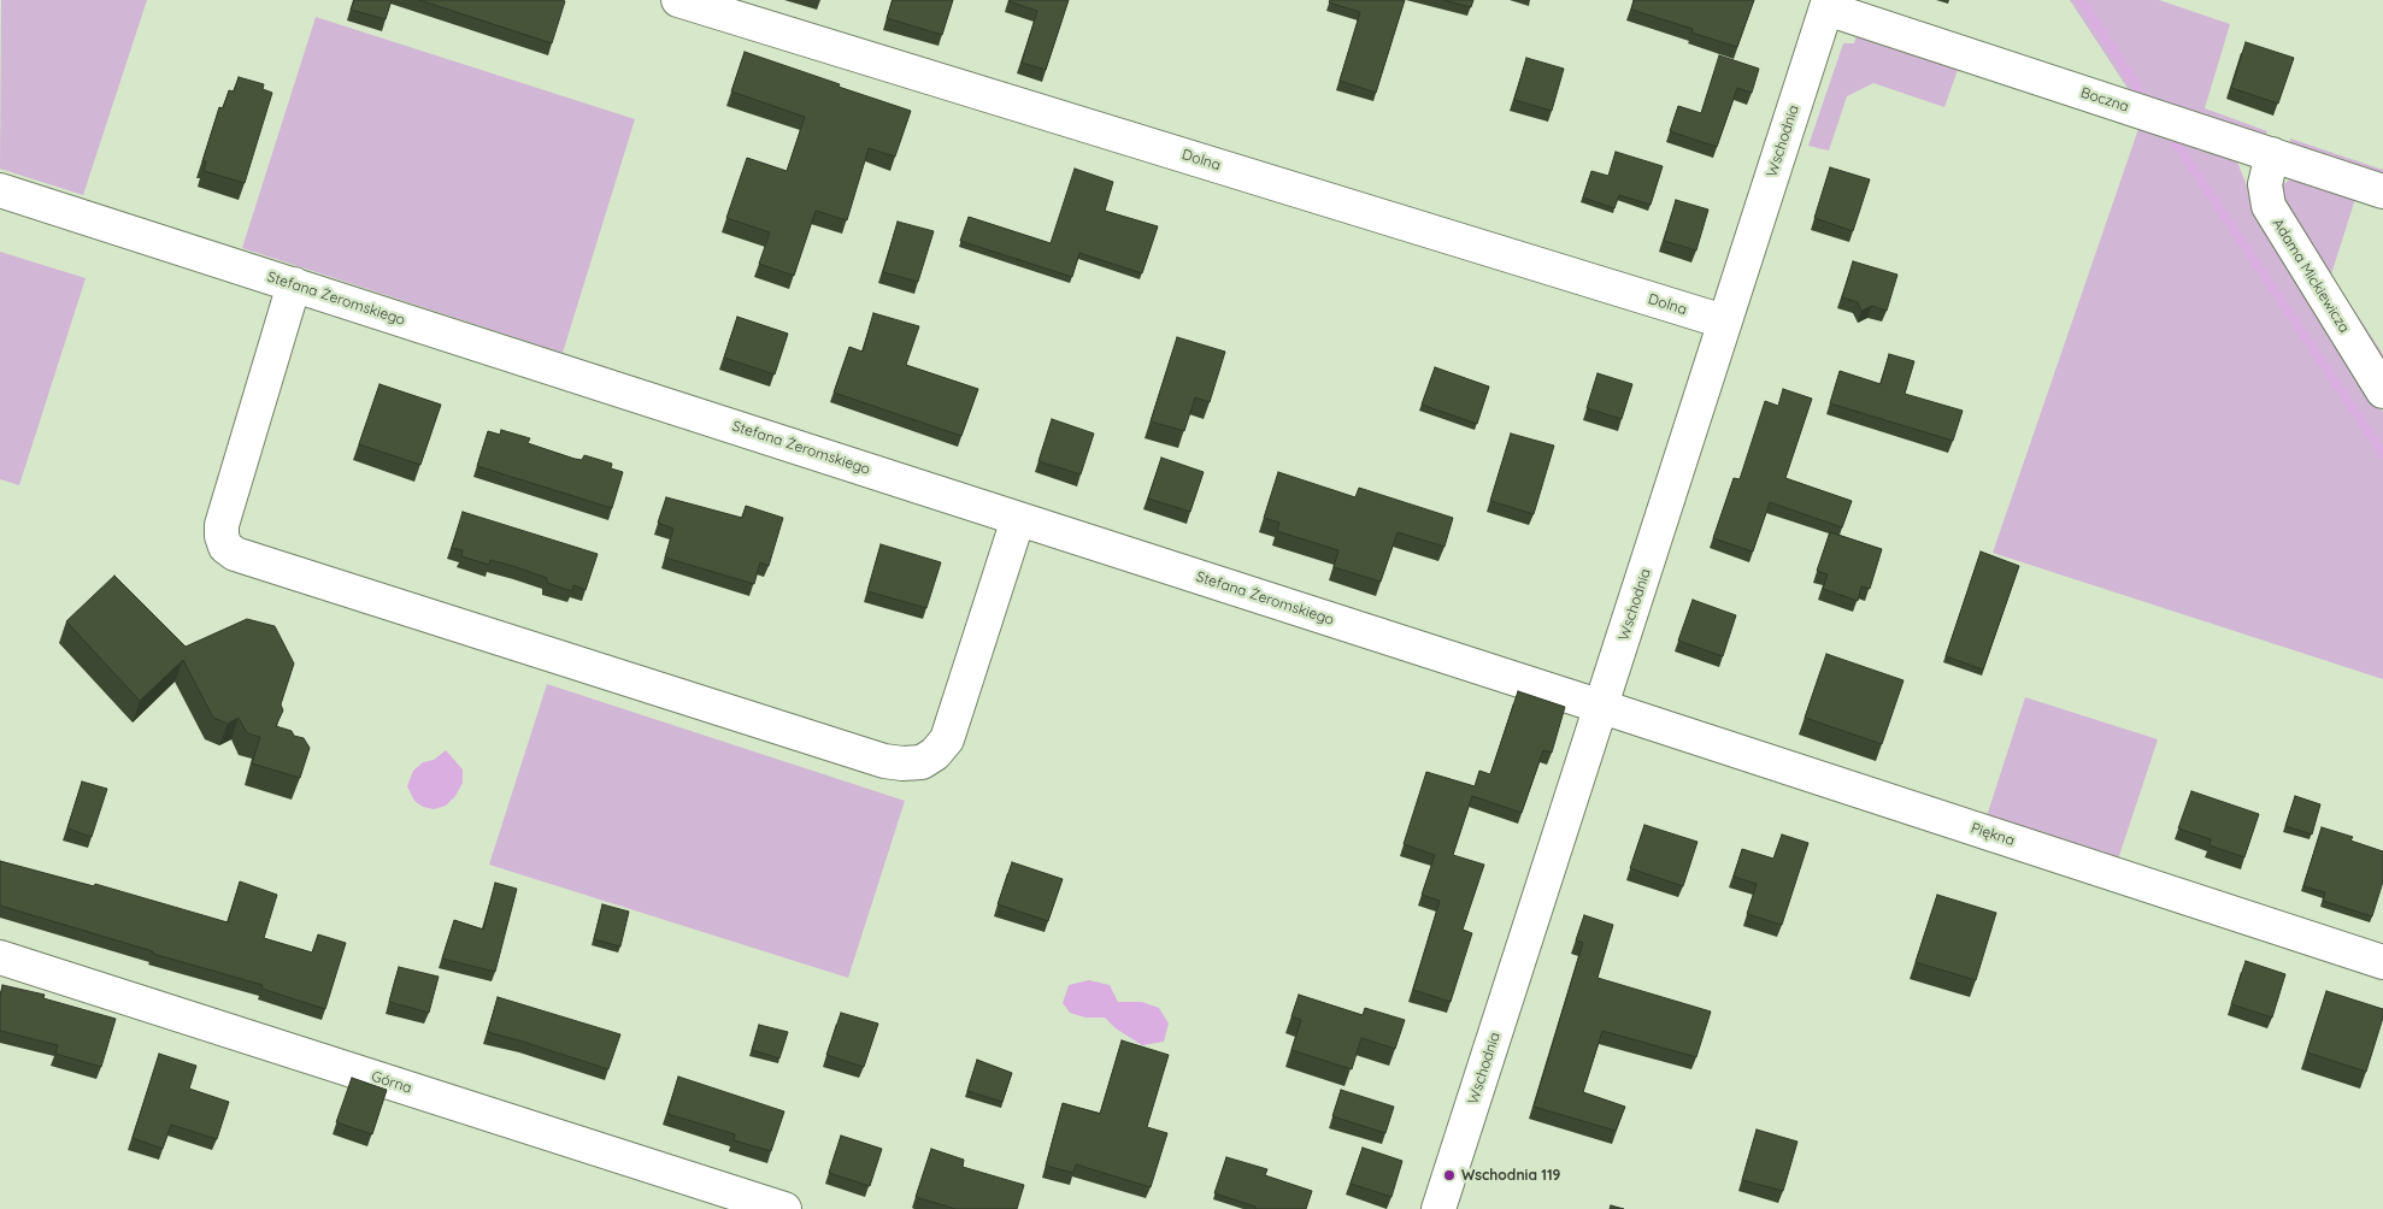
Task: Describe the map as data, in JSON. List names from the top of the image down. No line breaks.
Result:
{"streets":{"street":["Boczna","Wschodnia","Dolna","Adama Mickiewicza","Stefana Żeromskiego","Piękna","Górna"]},"crossings":[["Boczna","Wschodnia"],["Boczna","Adama Mickiewicza"],["Wschodnia","Dolna"],["Wschodnia","Stefana Żeromskiego"],["Wschodnia","Piękna"],["Stefana Żeromskiego","Piękna"]],"places":["Wschodnia 119"]}
